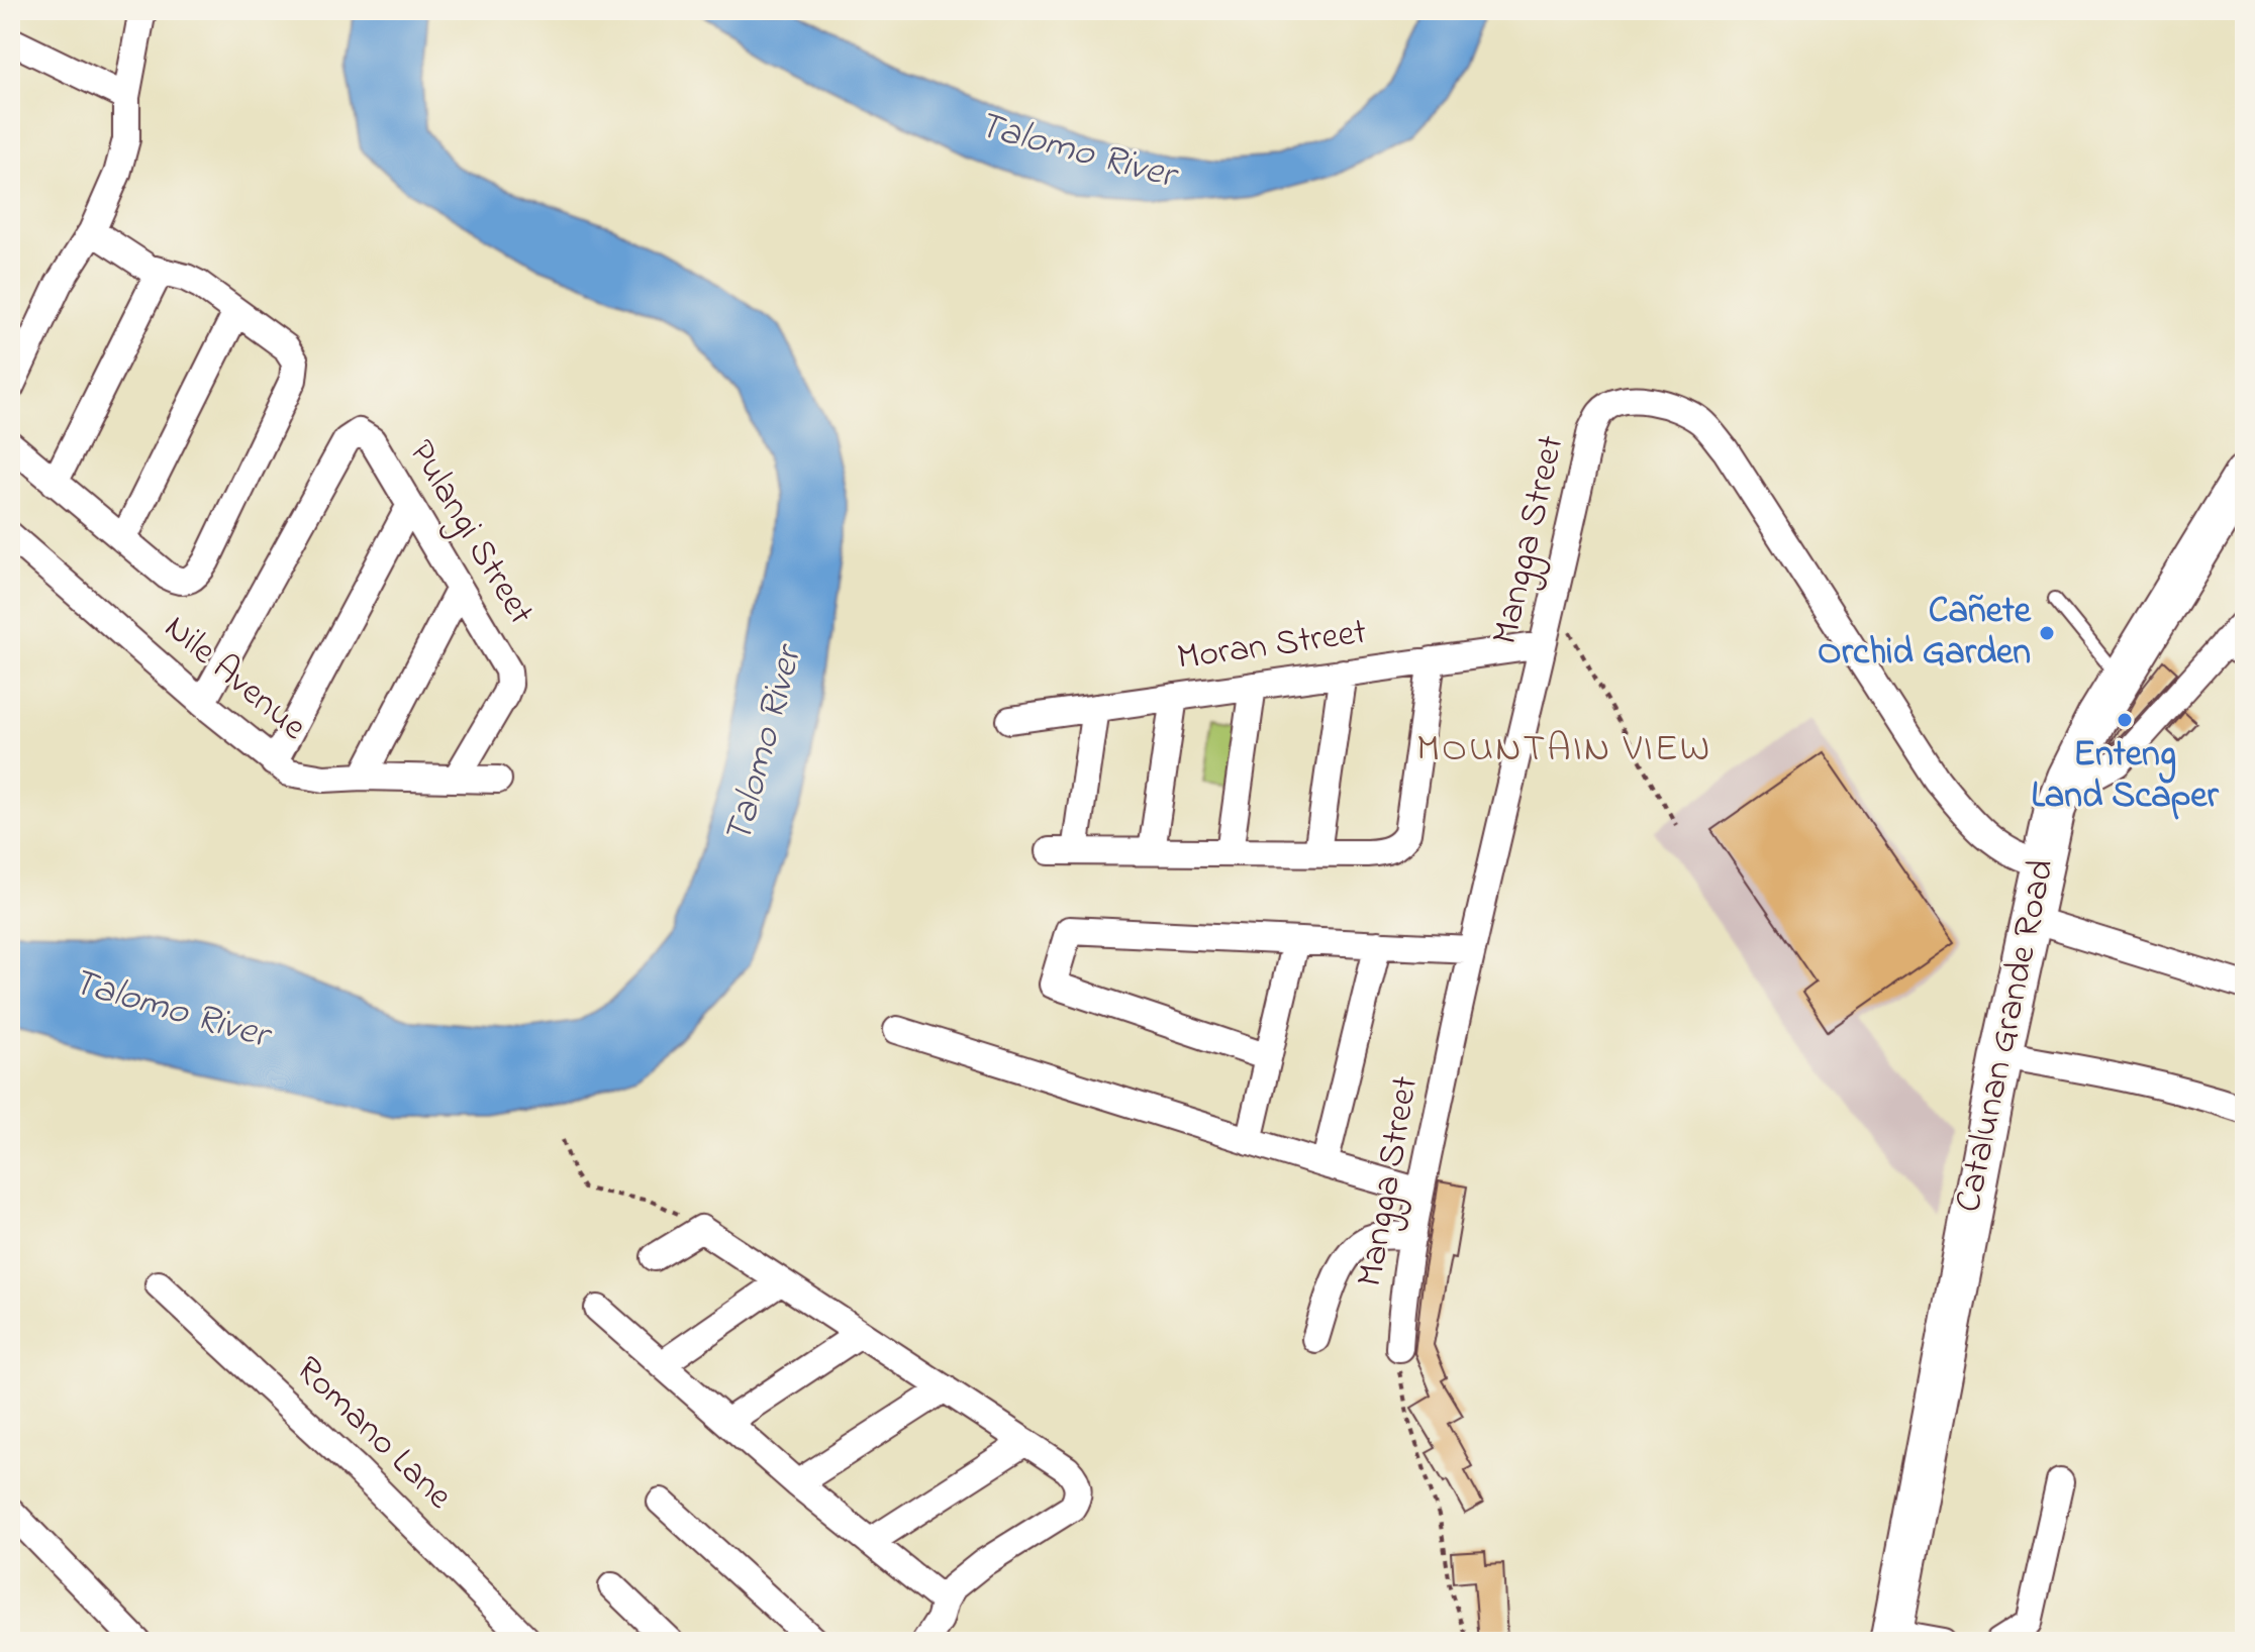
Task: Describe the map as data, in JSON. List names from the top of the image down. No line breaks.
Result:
{"streets":{"main road":["Catalunan Grande Road"],"street":["Pulangi Street","Mangga Street","Moran Street","Nile Avenue","Romano Lane"]},"crossings":[["Pulangi Street","Nile Avenue"],["Mangga Street","Moran Street"],["Mangga Street","Catalunan Grande Road"]],"districts":["MOUNTAIN VIEW"],"water":["Talomo River"],"places":["Cañete Orchid Garden","Enteng Land Scaper"]}
